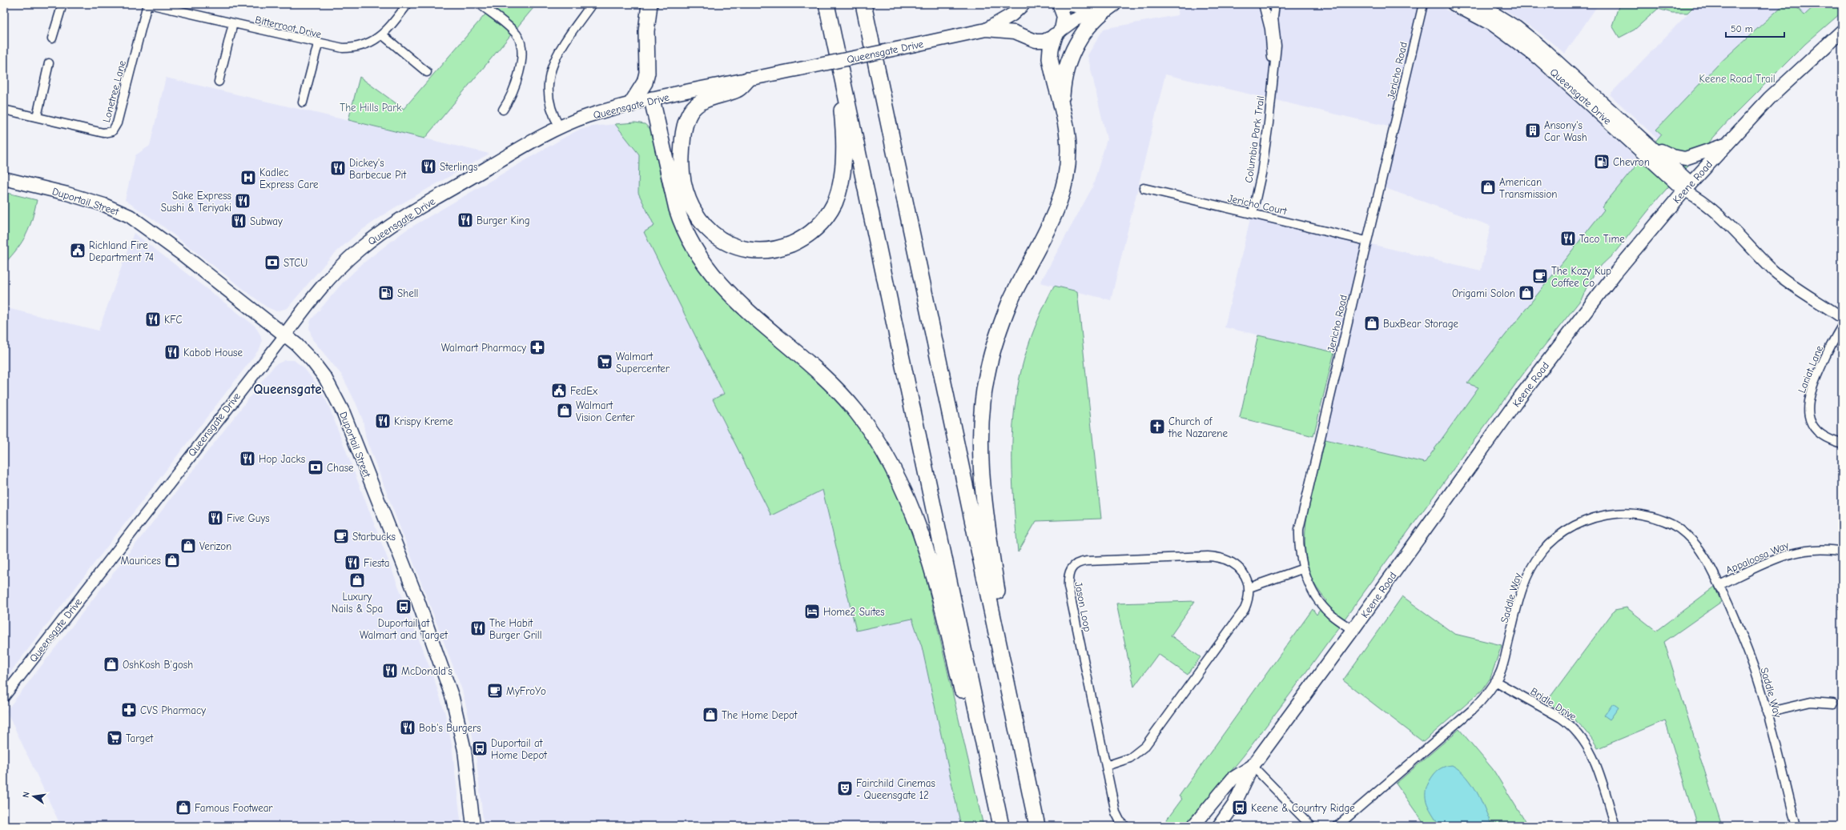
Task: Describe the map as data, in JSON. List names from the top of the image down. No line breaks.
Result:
{"streets":{"main road":["Queensgate Drive","Keene Road","Duportail Street"],"street":["Bitterroot Drive","Jericho Road","Lonetree Lane","Columbia Park Trail","Jericho Court","Lariat Lane","Appaloosa Way","Saddle Way","Jason Loop","Bridle Drive"]},"crossings":[["Bitterroot Drive","Lonetree Lane"],["Queensgate Drive","Keene Road"],["Queensgate Drive","Duportail Street"],["Jericho Road","Keene Road"],["Jericho Road","Jericho Court"],["Columbia Park Trail","Jericho Court"],["Appaloosa Way","Saddle Way"],["Saddle Way","Bridle Drive"]],"districts":["Queensgate"],"parks":["Keene Road Trail","The Hills Park"],"places":{"building":["Ansony's Car Wash"],"fuel station":["Chevron","Shell"],"restaurant":["Sterlings","Dickey's Barbecue Pit","Sake Express Sushi & Teriyaki","Burger King","Subway","Taco Time","KFC","Kabob House","Krispy Kreme","Hop Jacks","Five Guys","Fiesta","The Habit Burger Grill","McDonald's","Bob's Burgers"],"hospital":["Kadlec Express Care"],"shop":["American Transmission","Origami Solon","BuxBear Storage","Walmart Vision Center","Verizon","Maurices","Luxury Nails & Spa","OshKosh B'gosh","The Home Depot","Famous Footwear"],"public building":["Richland Fire Department 74","FedEx"],"bank":["STCU","Chase"],"cafe":["The Kozy Kup Coffee Co","Starbucks","MyFroYo"],"pharmacy":["Walmart Pharmacy","CVS Pharmacy"],"supermarket":["Walmart Supercenter","Target"],"church":["Church of the Nazarene"],"bus stop":["Duportail at Walmart and Target","Duportail at Home Depot","Keene & Country Ridge"],"hotel":["Home2 Suites"],"theatre":["Fairchild Cinemas - Queensgate 12"]},"scale_bar":"50 m","north":"left"}
